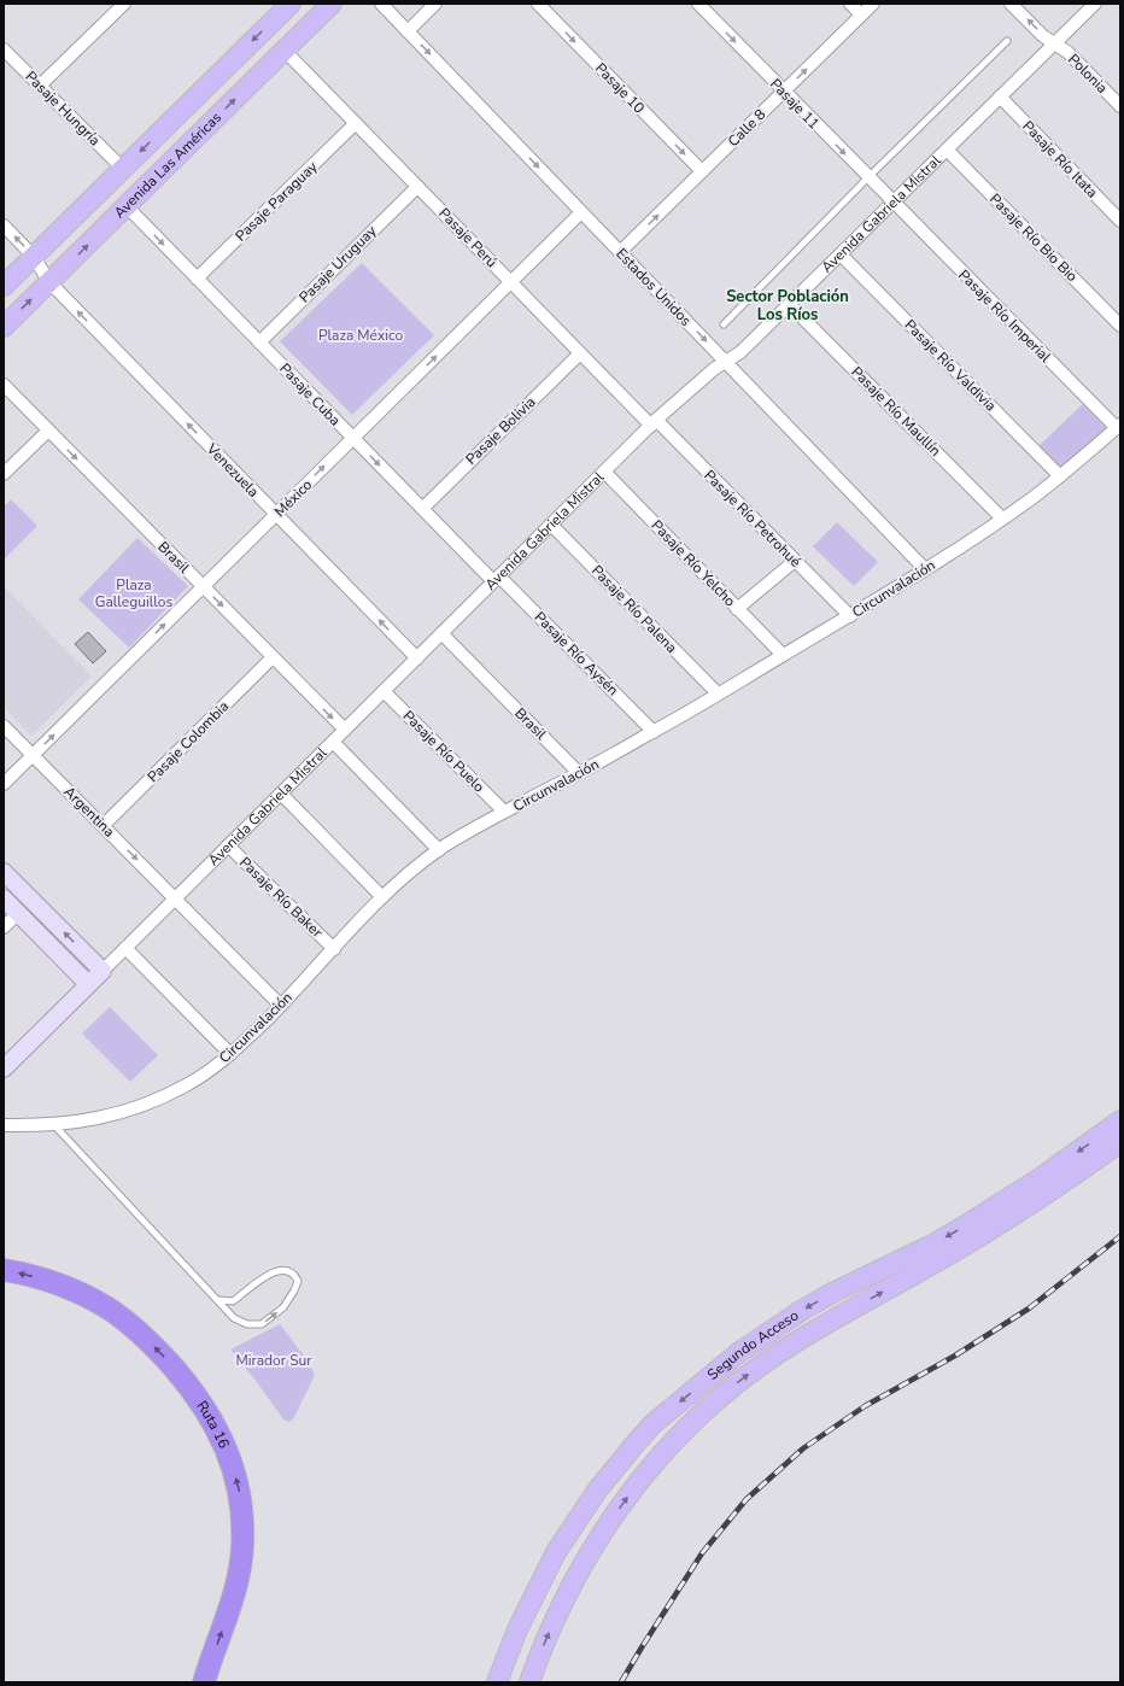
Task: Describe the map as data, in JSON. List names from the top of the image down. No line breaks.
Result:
{"streets":{"highway":["Ruta 16"],"main road":["Avenida Las Américas","Segundo Acceso"],"street":["Polonia","Pasaje 10","Pasaje 11","Pasaje Hungría","Calle 8","Pasaje Río Itata","Pasaje Paraguay","Avenida Gabriela Mistral","Pasaje Perú","Pasaje Río Bio Bio","Pasaje Uruguay","Estados Unidos","Pasaje Río Imperial","Pasaje Río Valdivia","Pasaje Cuba","Pasaje Río Maullín","Pasaje Bolivia","Venezuela","México","Pasaje Río Petrohué","Brasil","Pasaje Río Yelcho","Circunvalación","Pasaje Río Palena","Pasaje Río Aysén","Pasaje Colombia","Pasaje Río Puelo","Argentina","Pasaje Río Baker"]},"crossings":[["Polonia","Avenida Gabriela Mistral"],["Pasaje 10","Calle 8"],["Pasaje 11","Calle 8"],["Pasaje 11","Avenida Gabriela Mistral"],["Pasaje 11","Pasaje Río Imperial"],["Pasaje Hungría","Avenida Las Américas"],["Calle 8","Estados Unidos"],["Pasaje Río Itata","Avenida Gabriela Mistral"],["Avenida Las Américas","Pasaje Perú"],["Avenida Las Américas","Pasaje Cuba"],["Avenida Las Américas","Venezuela"],["Pasaje Paraguay","Pasaje Perú"],["Pasaje Paraguay","Pasaje Cuba"],["Avenida Gabriela Mistral","Pasaje Perú"],["Avenida Gabriela Mistral","Pasaje Río Bio Bio"],["Avenida Gabriela Mistral","Estados Unidos"],["Avenida Gabriela Mistral","Pasaje Río Imperial"],["Avenida Gabriela Mistral","Pasaje Río Valdivia"],["Avenida Gabriela Mistral","Pasaje Cuba"],["Avenida Gabriela Mistral","Pasaje Río Maullín"],["Avenida Gabriela Mistral","Venezuela"],["Avenida Gabriela Mistral","Pasaje Río Petrohué"],["Avenida Gabriela Mistral","Brasil"],["Avenida Gabriela Mistral","Pasaje Río Yelcho"],["Avenida Gabriela Mistral","Pasaje Río Palena"],["Avenida Gabriela Mistral","Pasaje Río Aysén"],["Avenida Gabriela Mistral","Pasaje Río Puelo"],["Avenida Gabriela Mistral","Argentina"],["Avenida Gabriela Mistral","Pasaje Río Baker"],["Pasaje Perú","Pasaje Uruguay"],["Pasaje Perú","Pasaje Bolivia"],["Pasaje Perú","México"],["Pasaje Perú","Pasaje Río Petrohué"],["Pasaje Uruguay","Pasaje Cuba"],["Estados Unidos","México"],["Estados Unidos","Circunvalación"],["Pasaje Río Imperial","Circunvalación"],["Pasaje Río Valdivia","Circunvalación"],["Pasaje Cuba","Pasaje Bolivia"],["Pasaje Cuba","México"],["Pasaje Cuba","Pasaje Río Aysén"],["Pasaje Río Maullín","Circunvalación"],["Venezuela","México"],["México","Brasil"],["México","Argentina"],["Pasaje Río Petrohué","Circunvalación"],["Brasil","Circunvalación"],["Brasil","Pasaje Colombia"],["Pasaje Río Yelcho","Circunvalación"],["Circunvalación","Pasaje Río Palena"],["Circunvalación","Pasaje Río Aysén"],["Circunvalación","Pasaje Río Puelo"],["Circunvalación","Argentina"],["Circunvalación","Pasaje Río Baker"],["Pasaje Colombia","Argentina"]],"one_way":["Polonia","Pasaje 10","Pasaje 11","Calle 8","Estados Unidos","Pasaje Cuba","Venezuela","México","Brasil","Ruta 16"],"districts":["Sector Población Los Ríos"],"parks":["Plaza México","Plaza Galleguillos","Mirador Sur"]}
